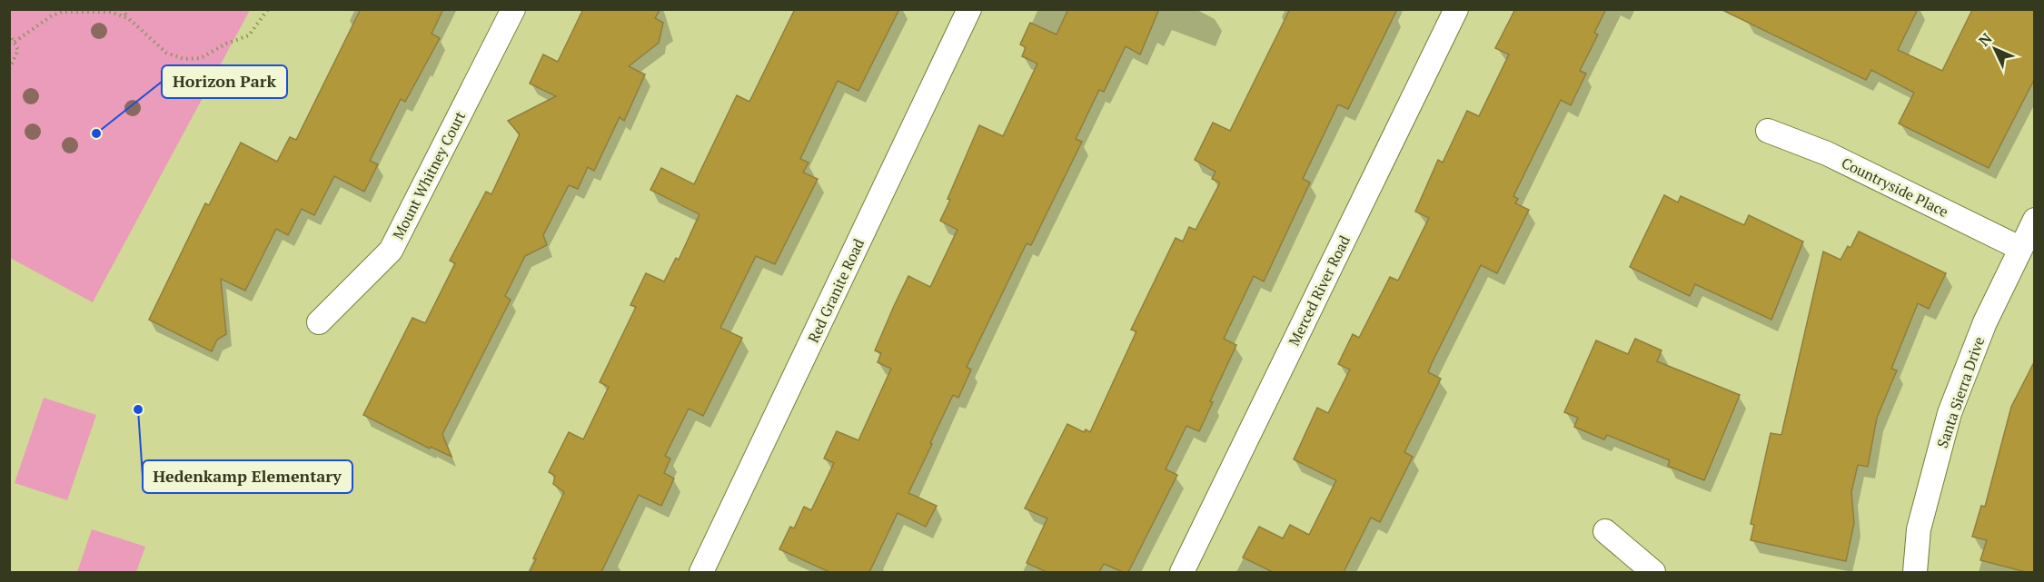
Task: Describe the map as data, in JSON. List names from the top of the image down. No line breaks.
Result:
{"streets":{"street":["Mount Whitney Court","Countryside Place","Red Granite Road","Merced River Road","Santa Sierra Drive"]},"crossings":[["Countryside Place","Santa Sierra Drive"]],"places":["Horizon Park","Hedenkamp Elementary"],"north":"top left"}
